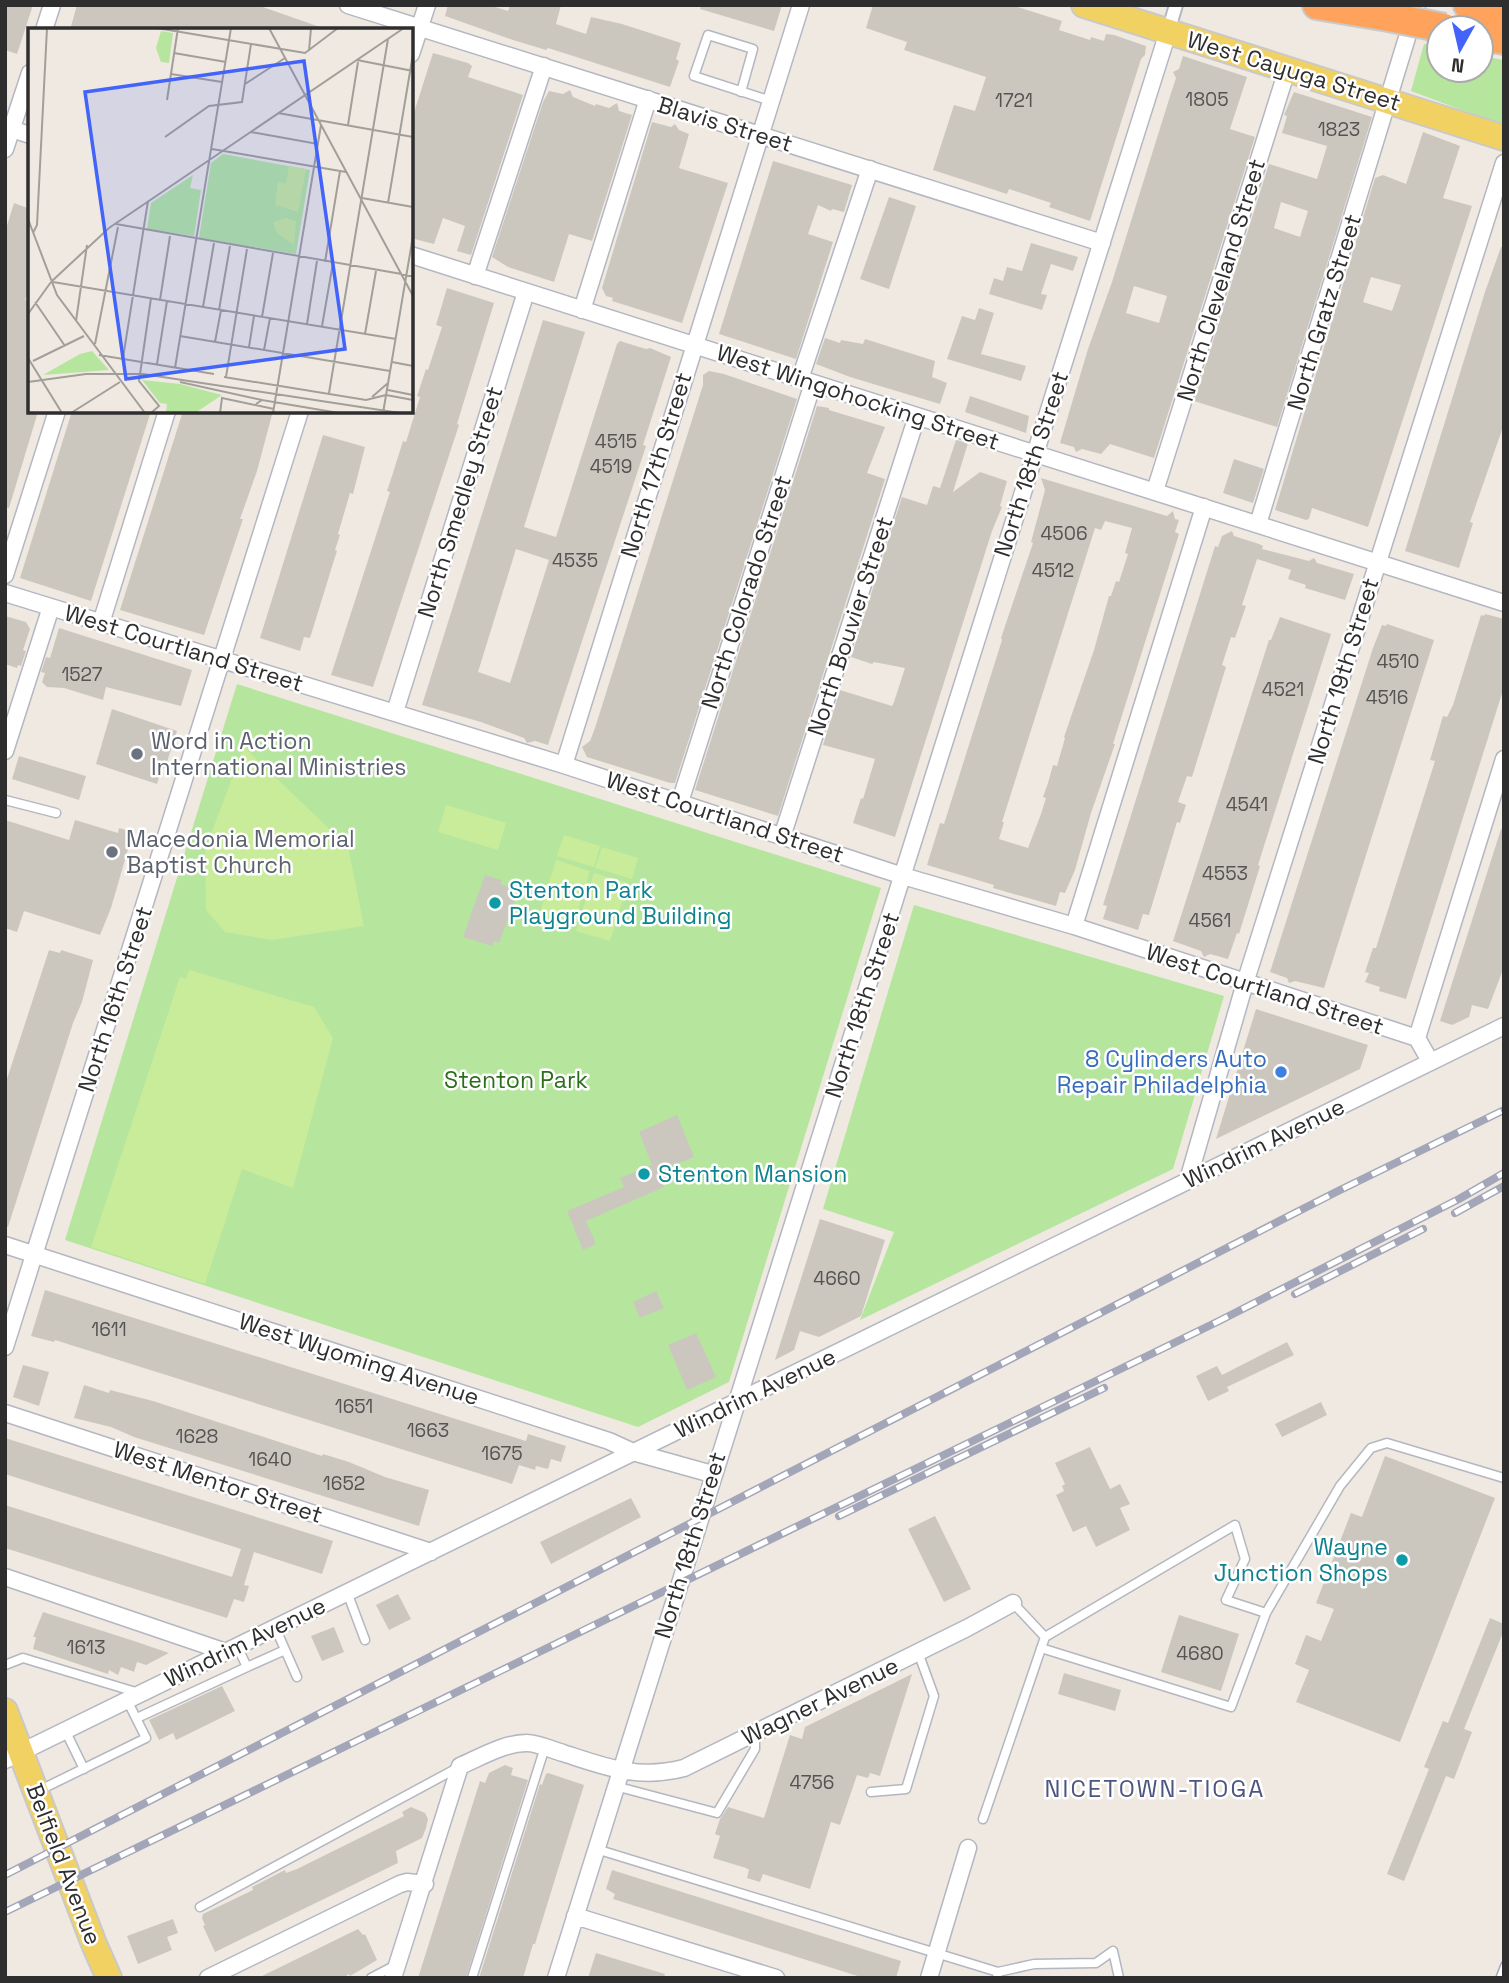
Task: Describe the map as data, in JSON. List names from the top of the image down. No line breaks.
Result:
{"streets":{"main road":["West Cayuga Street","Belfield Avenue"],"street":["Blavis Street","North Cleveland Street","North Gratz Street","West Wingohocking Street","North 18th Street","North 17th Street","North Smedley Street","North Colorado Street","North Bouvier Street","West Courtland Street","North 19th Street","North 16th Street","Windrim Avenue","West Wyoming Avenue","West Mentor Street","Wagner Avenue"]},"crossings":[["West Cayuga Street","North Cleveland Street"],["West Cayuga Street","North Gratz Street"],["West Cayuga Street","North 18th Street"],["Blavis Street","North 18th Street"],["Blavis Street","North 17th Street"],["Blavis Street","North Colorado Street"],["North Cleveland Street","West Wingohocking Street"],["North Gratz Street","West Wingohocking Street"],["West Wingohocking Street","North 18th Street"],["West Wingohocking Street","North 17th Street"],["West Wingohocking Street","North Smedley Street"],["West Wingohocking Street","North Colorado Street"],["West Wingohocking Street","North Bouvier Street"],["West Wingohocking Street","North 19th Street"],["North 18th Street","West Courtland Street"],["North 18th Street","Windrim Avenue"],["North 18th Street","West Wyoming Avenue"],["North 18th Street","Wagner Avenue"],["North 17th Street","West Courtland Street"],["North Smedley Street","West Courtland Street"],["North Colorado Street","West Courtland Street"],["North Bouvier Street","West Courtland Street"],["West Courtland Street","North 19th Street"],["West Courtland Street","North 16th Street"],["North 19th Street","Windrim Avenue"],["North 16th Street","West Wyoming Avenue"],["Windrim Avenue","West Wyoming Avenue"],["Windrim Avenue","West Mentor Street"],["Windrim Avenue","Belfield Avenue"]],"districts":["NICETOWN-TIOGA"],"parks":["Stenton Park"],"places":["Word in Action International Ministries","Macedonia Memorial Baptist Church","Stenton Park Playground Building","8 Cylinders Auto Repair Philadelphia","Stenton Mansion","Wayne Junction Shops"],"house_numbers":["1805","1721","1823","4515","4519","4506","4535","4512","4510","1527","4521","4516","4541","4553","4561","4660","1611","1651","1663","1628","1675","1640","1652","1613","4680","4756"],"north":"bottom"}
